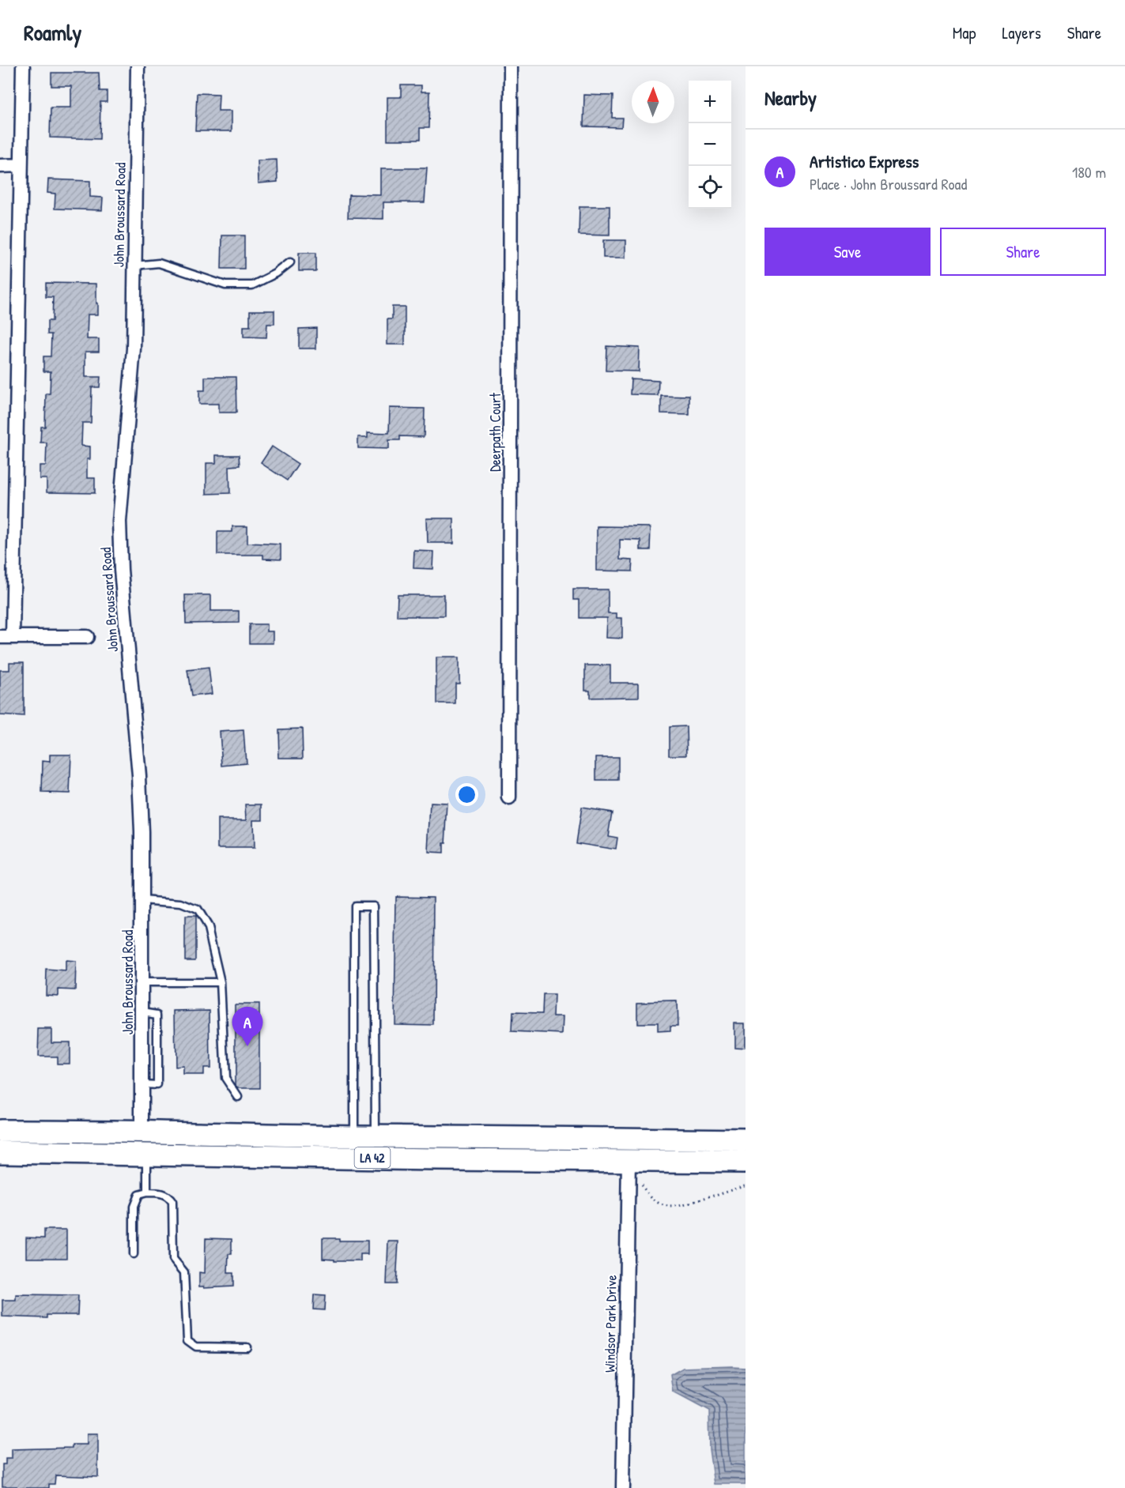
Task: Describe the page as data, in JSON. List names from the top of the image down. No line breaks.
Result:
{"streets":{"main road":["LA 42"],"street":["John Broussard Road","Deerpath Court","Windsor Park Drive"]},"crossings":[["John Broussard Road","LA 42"],["LA 42","Windsor Park Drive"]],"north":"top","page":{"header":"Roamly","nav":["Map","Layers","Share"],"heading":"Nearby","map_buttons":["+","−"],"list":[{"mark":"A","name":"Artistico Express","note":"Place · John Broussard Road","value":"180 m"}],"buttons":["Save","Share"],"pins":"A"}}
